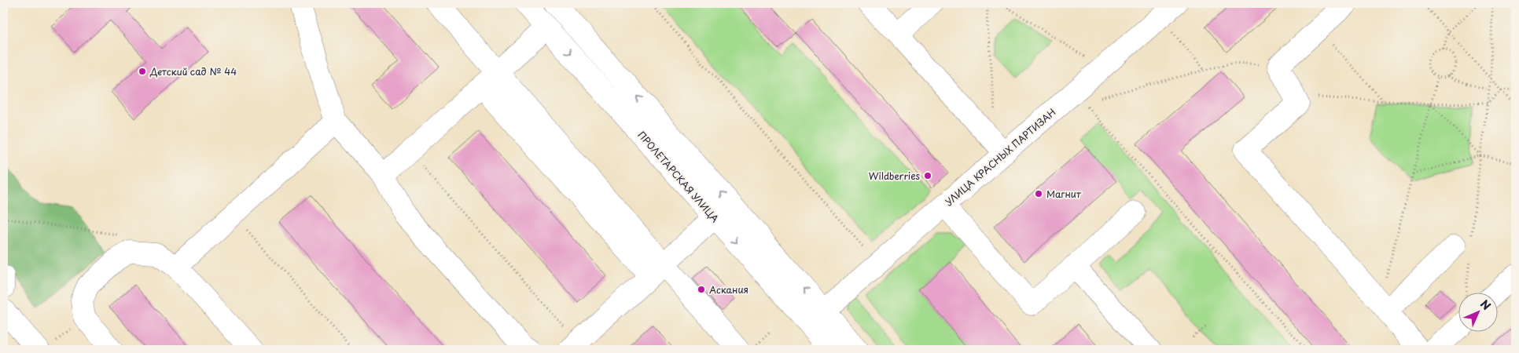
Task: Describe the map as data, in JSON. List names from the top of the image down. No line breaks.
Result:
{"streets":{"main road":["УЛИЦА КРАСНЫХ ПАРТИЗАН","ПРОЛЕТАРСКАЯ УЛИЦА"]},"places":["Детский сад № 44","Wildberries","Магнит","Аскания"],"north":"top right"}
